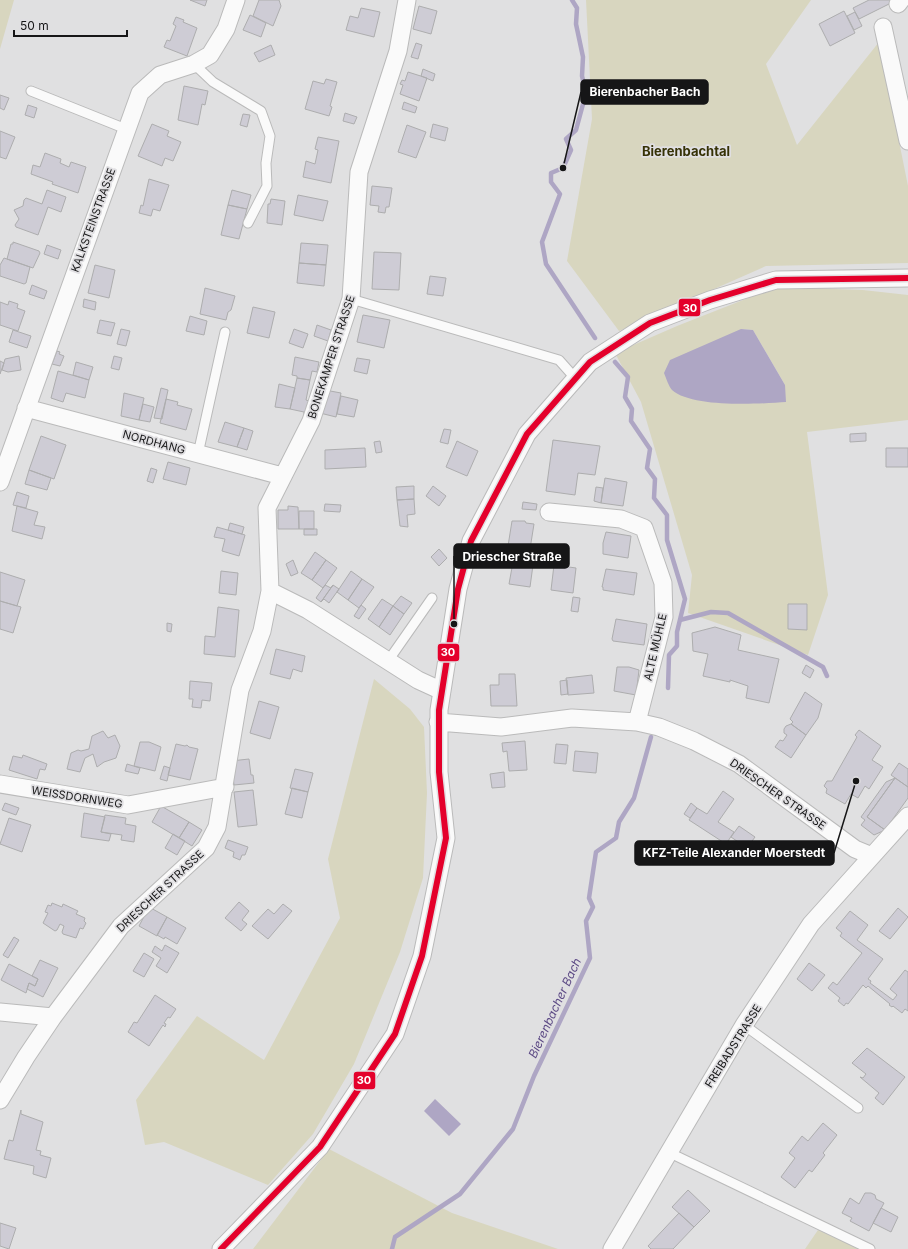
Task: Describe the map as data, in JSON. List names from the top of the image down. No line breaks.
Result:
{"streets":{"street":["KALKSTEINSTRASSE","BONEKAMPER STRASSE","NORDHANG","ALTE MÜHLE","DRIESCHER STRASSE","WEISSDORNWEG","FREIBADSTRASSE"]},"crossings":[["KALKSTEINSTRASSE","NORDHANG"],["BONEKAMPER STRASSE","NORDHANG"],["BONEKAMPER STRASSE","DRIESCHER STRASSE"],["ALTE MÜHLE","DRIESCHER STRASSE"],["DRIESCHER STRASSE","WEISSDORNWEG"],["DRIESCHER STRASSE","FREIBADSTRASSE"]],"districts":["Bierenbachtal"],"water":["Bierenbacher Bach"],"places":["Bierenbacher Bach","Driescher Straße","KFZ-Teile Alexander Moerstedt"],"lines":["transit line 30"],"scale_bar":"50 m"}
